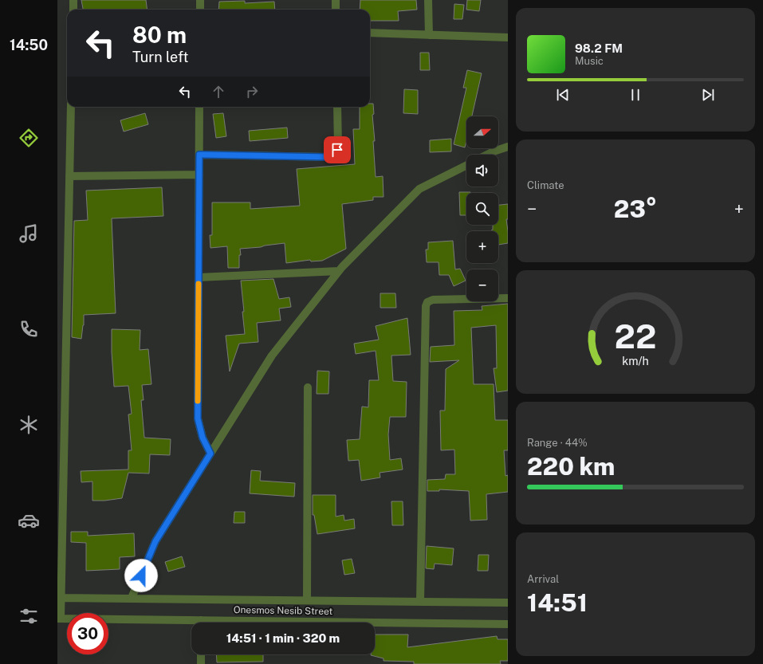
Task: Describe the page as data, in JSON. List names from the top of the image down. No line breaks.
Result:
{"streets":{"street":["Onesmos Nesib Street"]},"north":"right","page":{"tabs":"14:50","turn":["80 m","Turn left"],"song":["98.2 FM","Music"],"map_buttons":["+","−"],"tile":["Climate",["Range · 44%","220 km"],["Arrival","14:51"]],"heat":["−","23°","+"],"limit":"30","trip":"14:51 · 1 min · 320 m","gauge":["22","km/h"]}}
